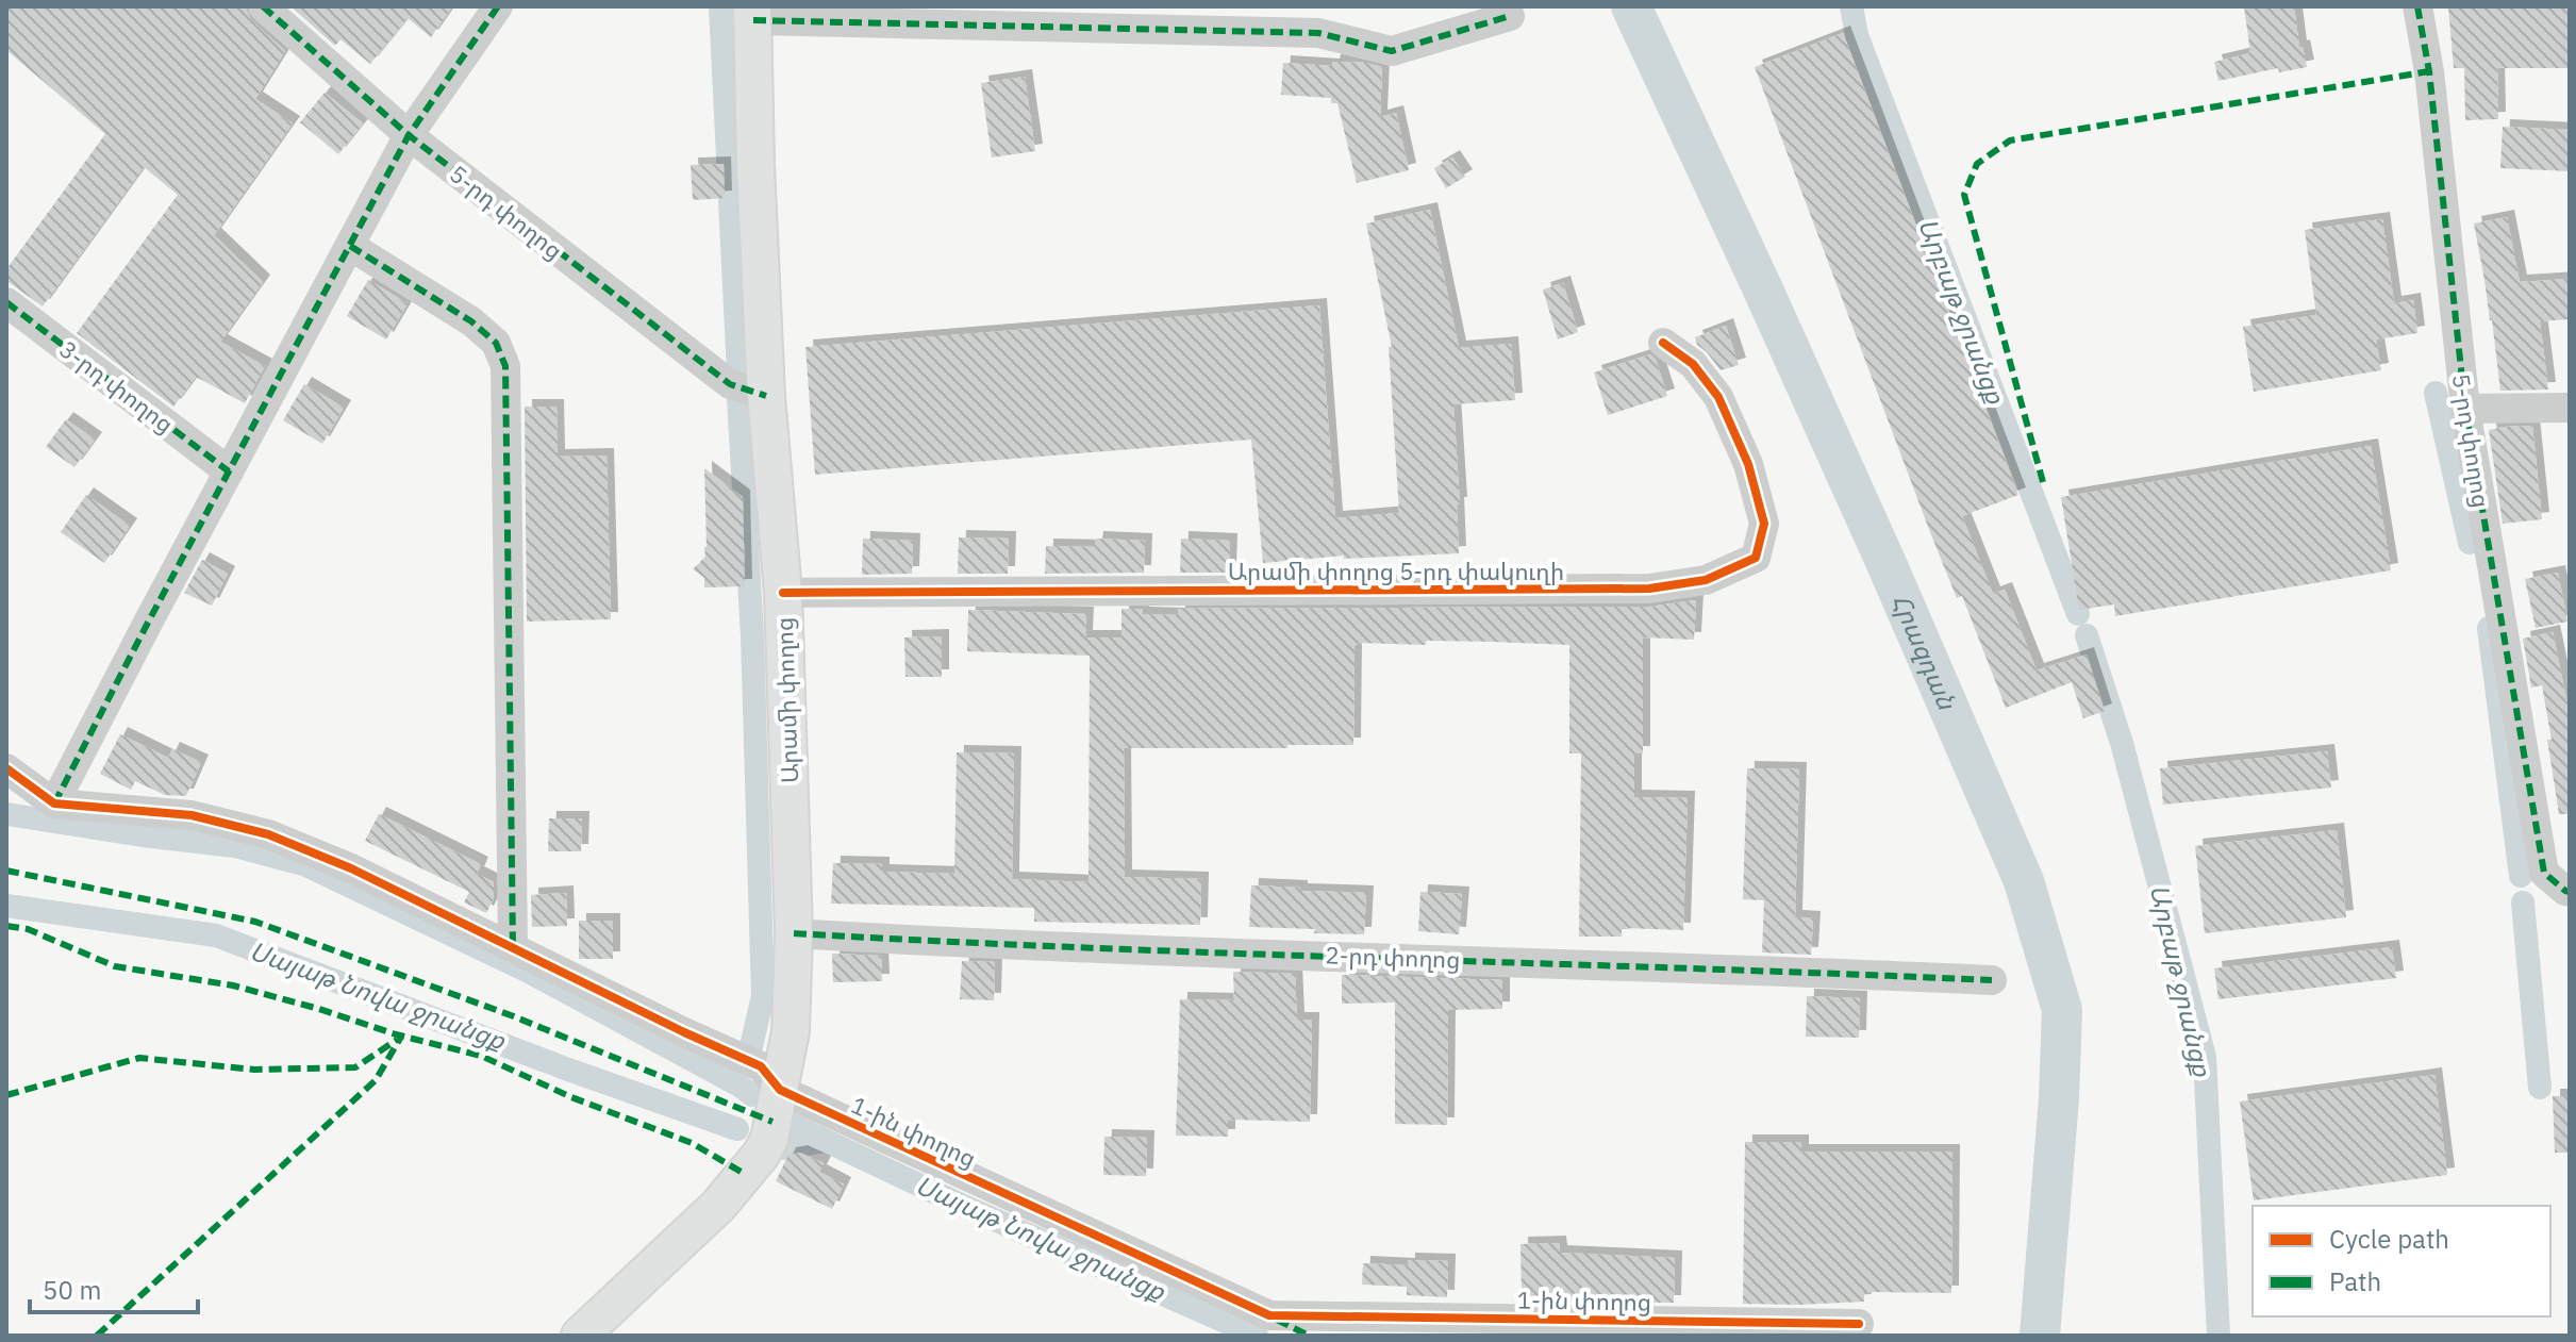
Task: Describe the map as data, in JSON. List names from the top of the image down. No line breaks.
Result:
{"streets":{"main road":["Արամի փողոց"],"street":["5-րդ փողոց","3-րդ փողոց","Արամի փողոց 5-րդ փակուղի","2-րդ փողոց","1-ին փողոց"]},"crossings":[["5-րդ փողոց","Արամի փողոց"],["Արամի փողոց 5-րդ փակուղի","Արամի փողոց"],["Արամի փողոց","2-րդ փողոց"],["Արամի փողոց","1-ին փողոց"]],"water":["Արբաթ ջրանցք","Հրազդան","Սայաթ Նովա ջրանցք"],"legend":["Cycle path","Path"],"scale_bar":"50 m"}
